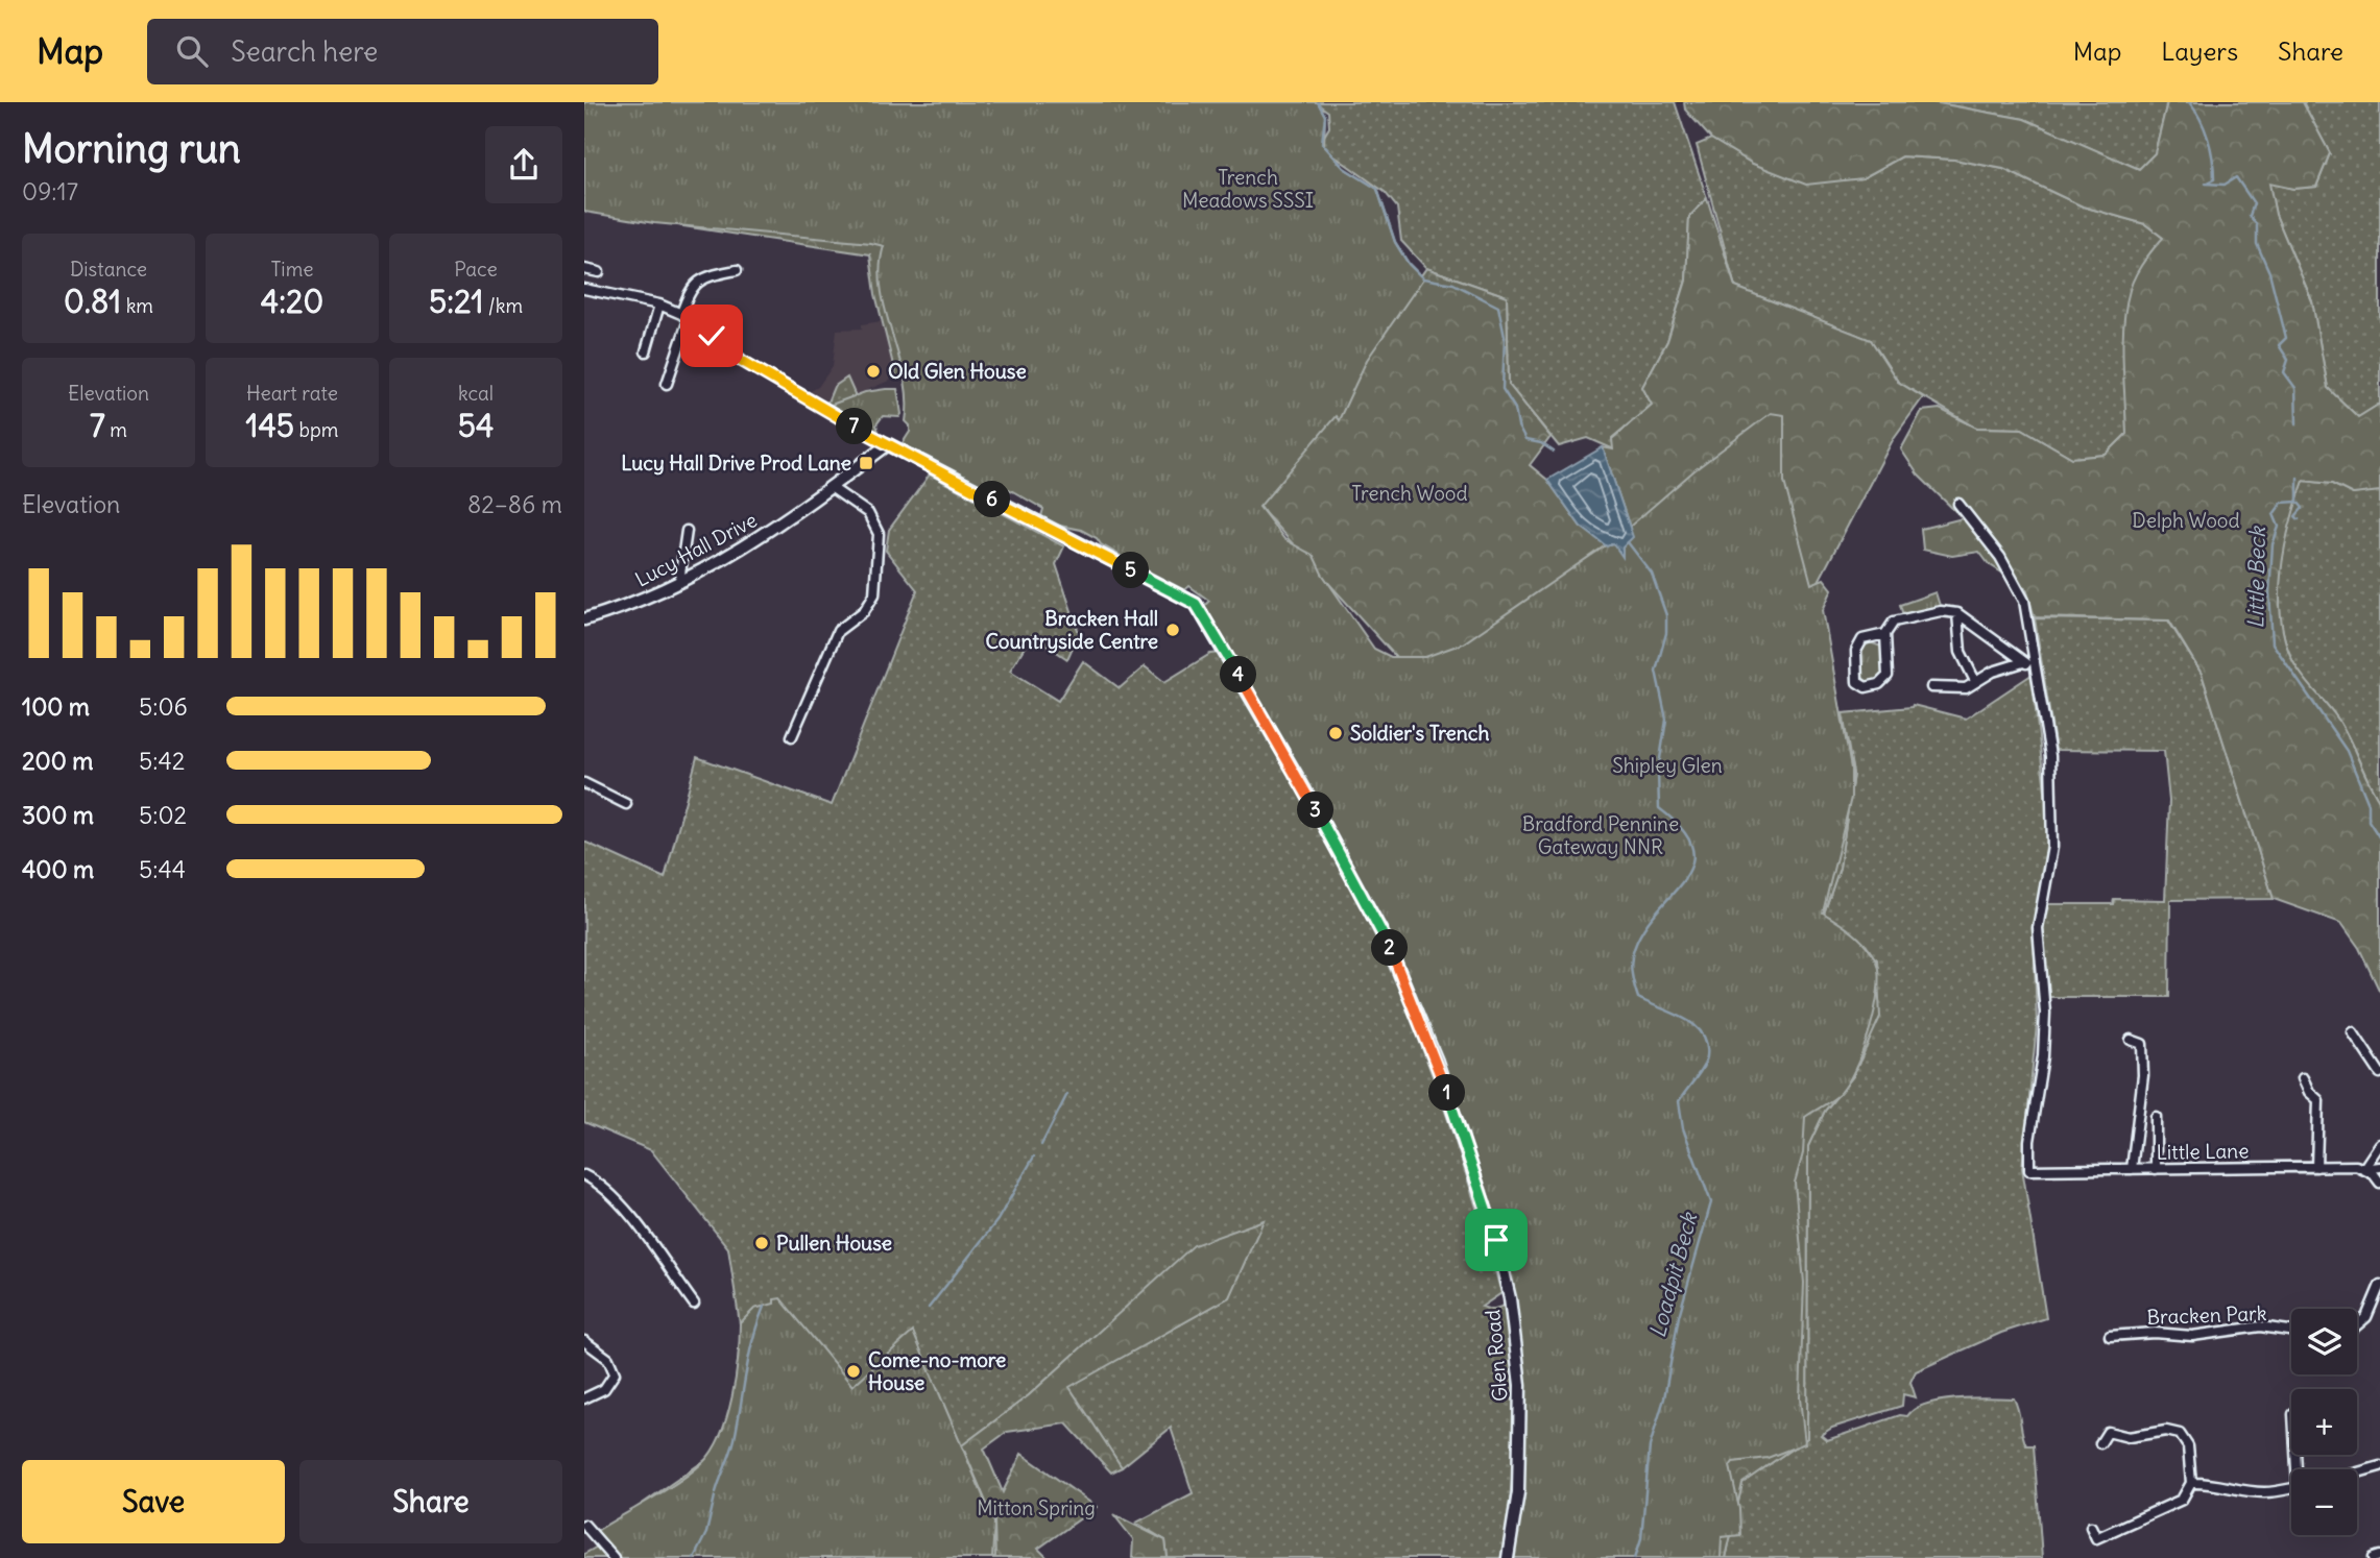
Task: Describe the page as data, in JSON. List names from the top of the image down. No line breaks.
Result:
{"streets":{"street":["Lucy Hall Drive","Little Lane","Bracken Park","Glen Road"]},"crossings":[["Lucy Hall Drive","Glen Road"]],"water":["Little Beck","Loadpit Beck"],"parks":["Trench Meadows SSSI","Trench Wood","Delph Wood","Shipley Glen","Bradford Pennine Gateway NNR","Mitton Spring"],"places":{"other":["Old Glen House","Bracken Hall Countryside Centre","Soldier's Trench","Pullen House","Come-no-more House"],"transit":["Lucy Hall Drive Prod Lane"]},"page":{"header":"Map","search":"Search here","nav":["Map","Layers","Share"],"heading":["Morning run","09:17"],"stats":[["Distance","0.81 km"],["Time","4:20"],["Pace","5:21 /km"],["Elevation","7 m"],["Heart rate","145 bpm"],["kcal","54"]],"pins":["7","6","5","4","3","2","1"],"chart":["Elevation","82–86 m"],"list":[{"name":"100 m","note":"5:06"},{"name":"200 m","note":"5:42"},{"name":"300 m","note":"5:02"},{"name":"400 m","note":"5:44"}],"map_buttons":["+","−"],"buttons":["Save","Share"]}}
